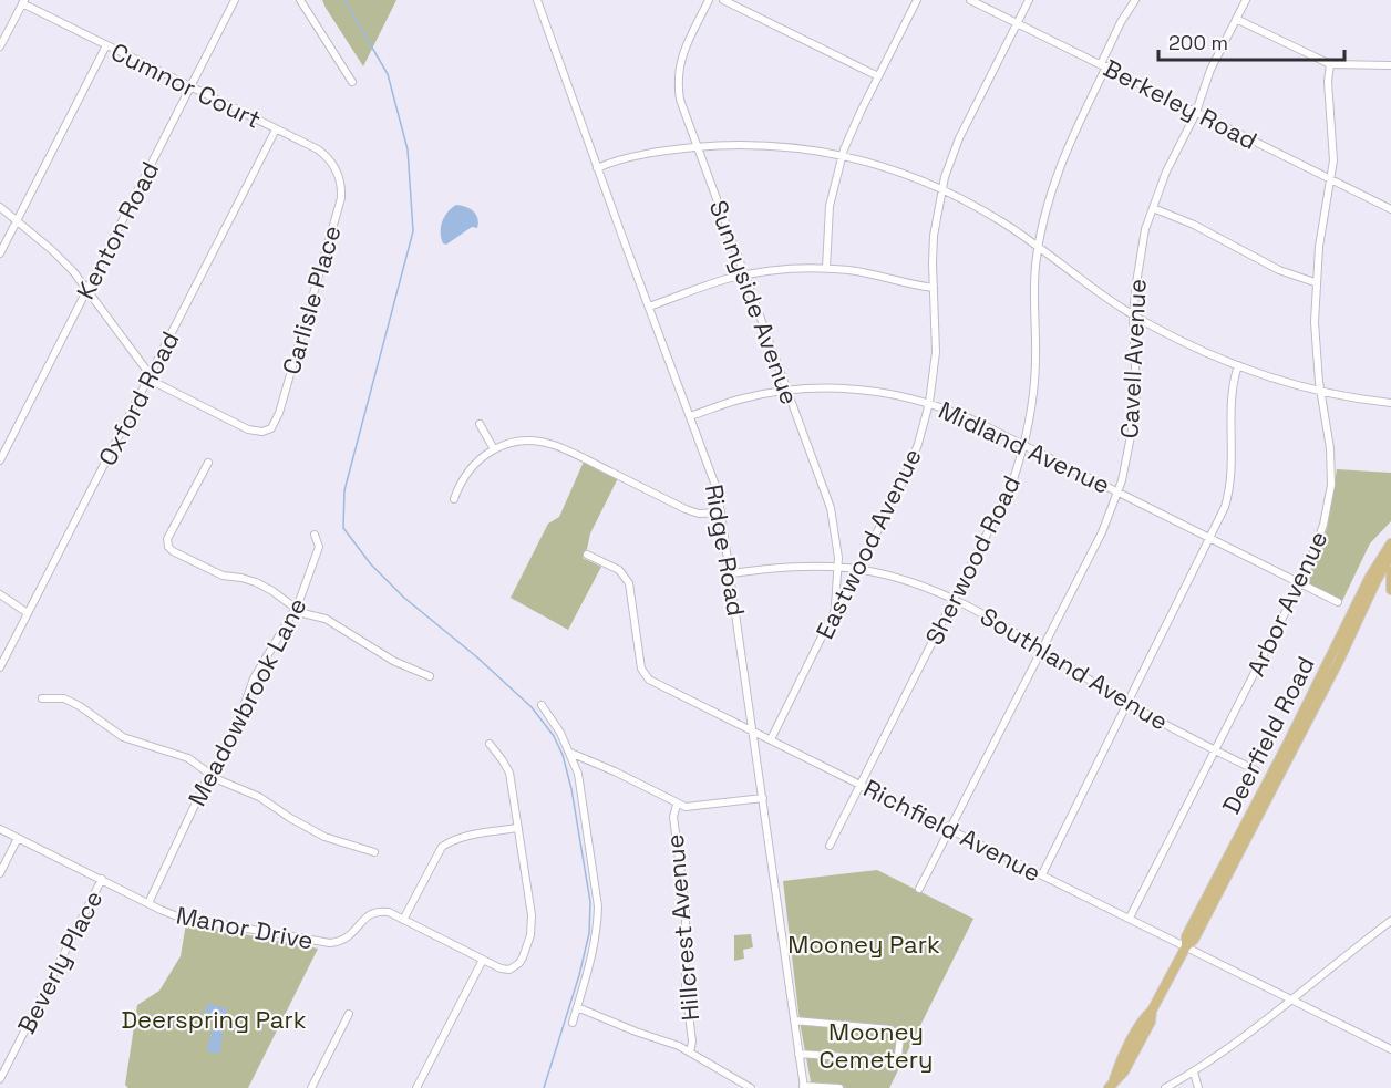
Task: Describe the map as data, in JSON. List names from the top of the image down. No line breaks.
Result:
{"streets":{"main road":["Deerfield Road"],"street":["Cumnor Court","Berkeley Road","Kenton Road","Carlisle Place","Sunnyside Avenue","Cavell Avenue","Oxford Road","Midland Avenue","Eastwood Avenue","Ridge Road","Sherwood Road","Arbor Avenue","Southland Avenue","Meadowbrook Lane","Richfield Avenue","Manor Drive","Hillcrest Avenue","Beverly Place"]},"crossings":[["Cumnor Court","Kenton Road"],["Cumnor Court","Carlisle Place"],["Cumnor Court","Oxford Road"],["Berkeley Road","Cavell Avenue"],["Berkeley Road","Eastwood Avenue"],["Berkeley Road","Sherwood Road"],["Berkeley Road","Arbor Avenue"],["Carlisle Place","Oxford Road"],["Sunnyside Avenue","Midland Avenue"],["Sunnyside Avenue","Eastwood Avenue"],["Sunnyside Avenue","Southland Avenue"],["Cavell Avenue","Midland Avenue"],["Cavell Avenue","Southland Avenue"],["Cavell Avenue","Richfield Avenue"],["Midland Avenue","Eastwood Avenue"],["Midland Avenue","Ridge Road"],["Midland Avenue","Sherwood Road"],["Midland Avenue","Arbor Avenue"],["Eastwood Avenue","Southland Avenue"],["Eastwood Avenue","Richfield Avenue"],["Ridge Road","Southland Avenue"],["Ridge Road","Richfield Avenue"],["Sherwood Road","Southland Avenue"],["Sherwood Road","Richfield Avenue"],["Arbor Avenue","Southland Avenue"],["Arbor Avenue","Richfield Avenue"],["Meadowbrook Lane","Manor Drive"],["Deerfield Road","Richfield Avenue"]],"parks":["Mooney Park","Deerspring Park","Mooney Cemetery"],"scale_bar":"200 m"}
